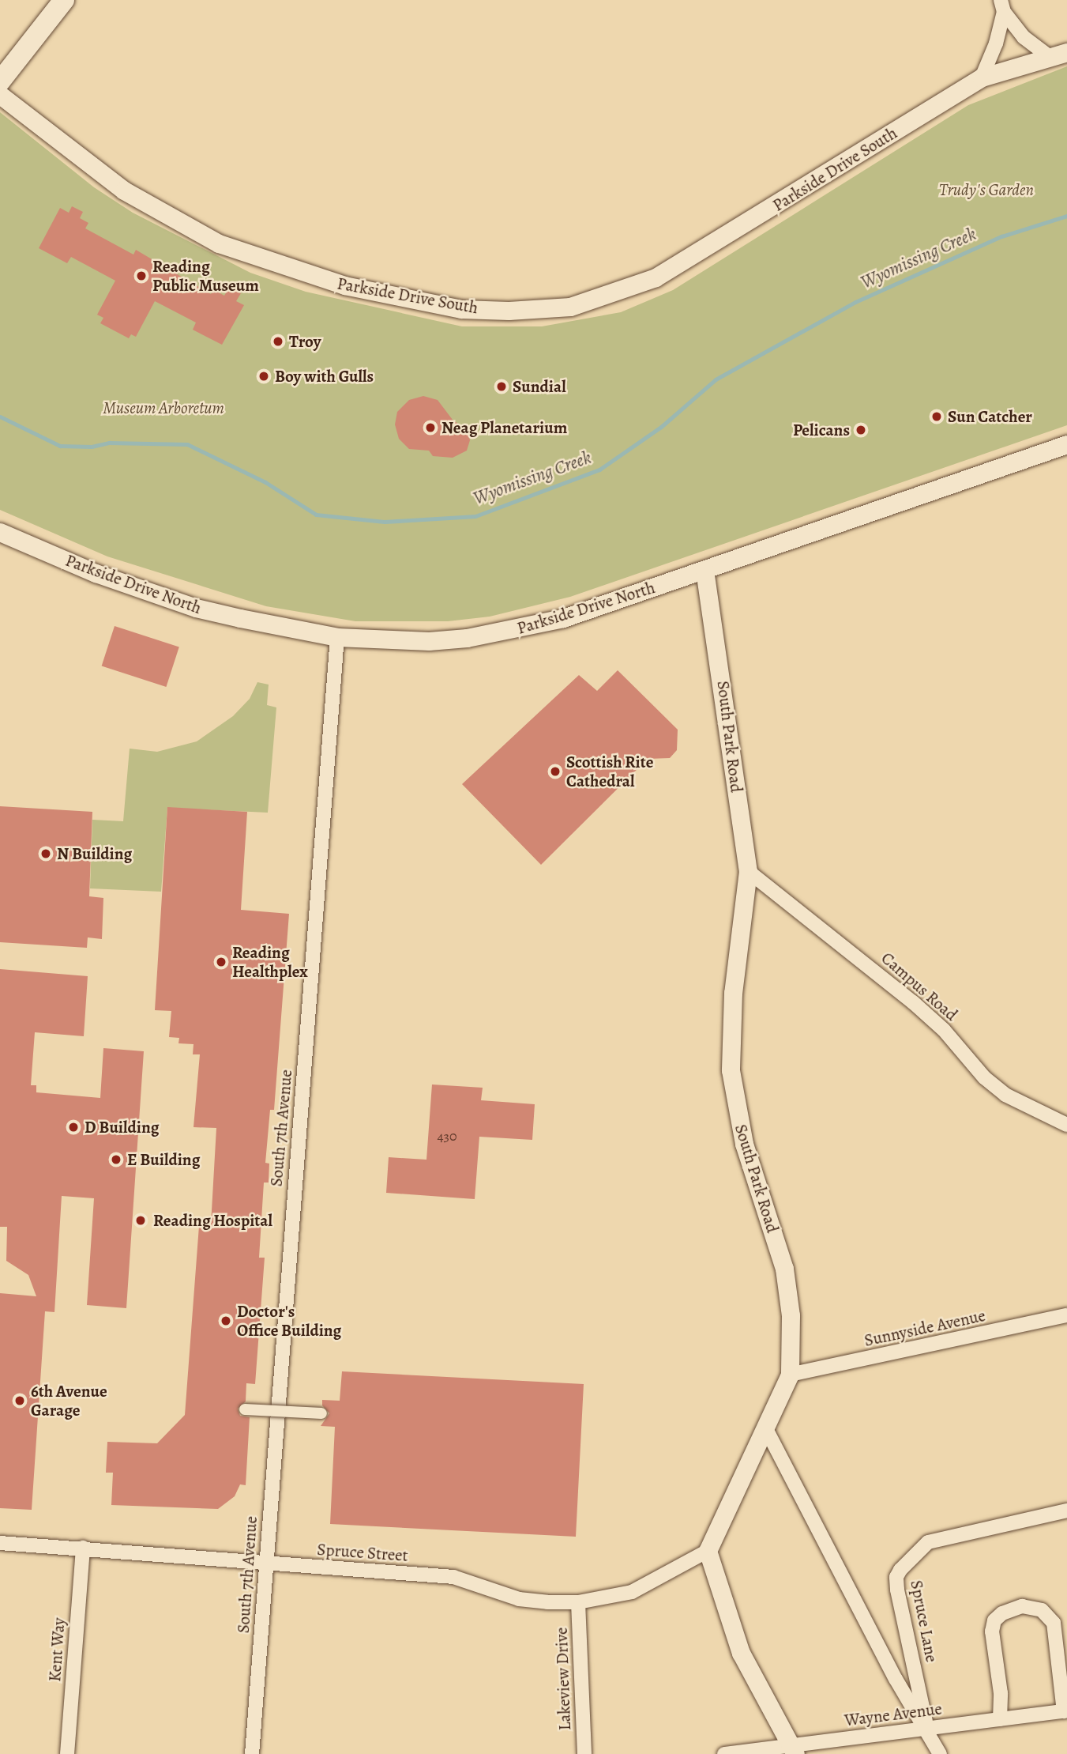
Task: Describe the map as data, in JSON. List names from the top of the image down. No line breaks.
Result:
{"streets":{"street":["Parkside Drive South","Parkside Drive North","South Park Road","Campus Road","South 7th Avenue","Sunnyside Avenue","Spruce Street","Spruce Lane","Kent Way","Lakeview Drive","Wayne Avenue"]},"crossings":[["Parkside Drive North","South Park Road"],["Parkside Drive North","South 7th Avenue"],["South Park Road","Campus Road"],["South Park Road","Sunnyside Avenue"],["South Park Road","Spruce Street"],["South Park Road","Spruce Lane"],["South 7th Avenue","Spruce Street"],["Spruce Street","Kent Way"],["Spruce Street","Lakeview Drive"],["Spruce Lane","Wayne Avenue"]],"water":["Wyomissing Creek"],"parks":["Trudy's Garden","Museum Arboretum"],"places":["Reading Public Museum","Troy","Boy with Gulls","Sundial","Sun Catcher","Neag Planetarium","Pelicans","Scottish Rite Cathedral","N Building","Reading Healthplex","D Building","E Building","Reading Hospital","Doctor's Office Building","6th Avenue Garage"],"house_numbers":["430"]}
